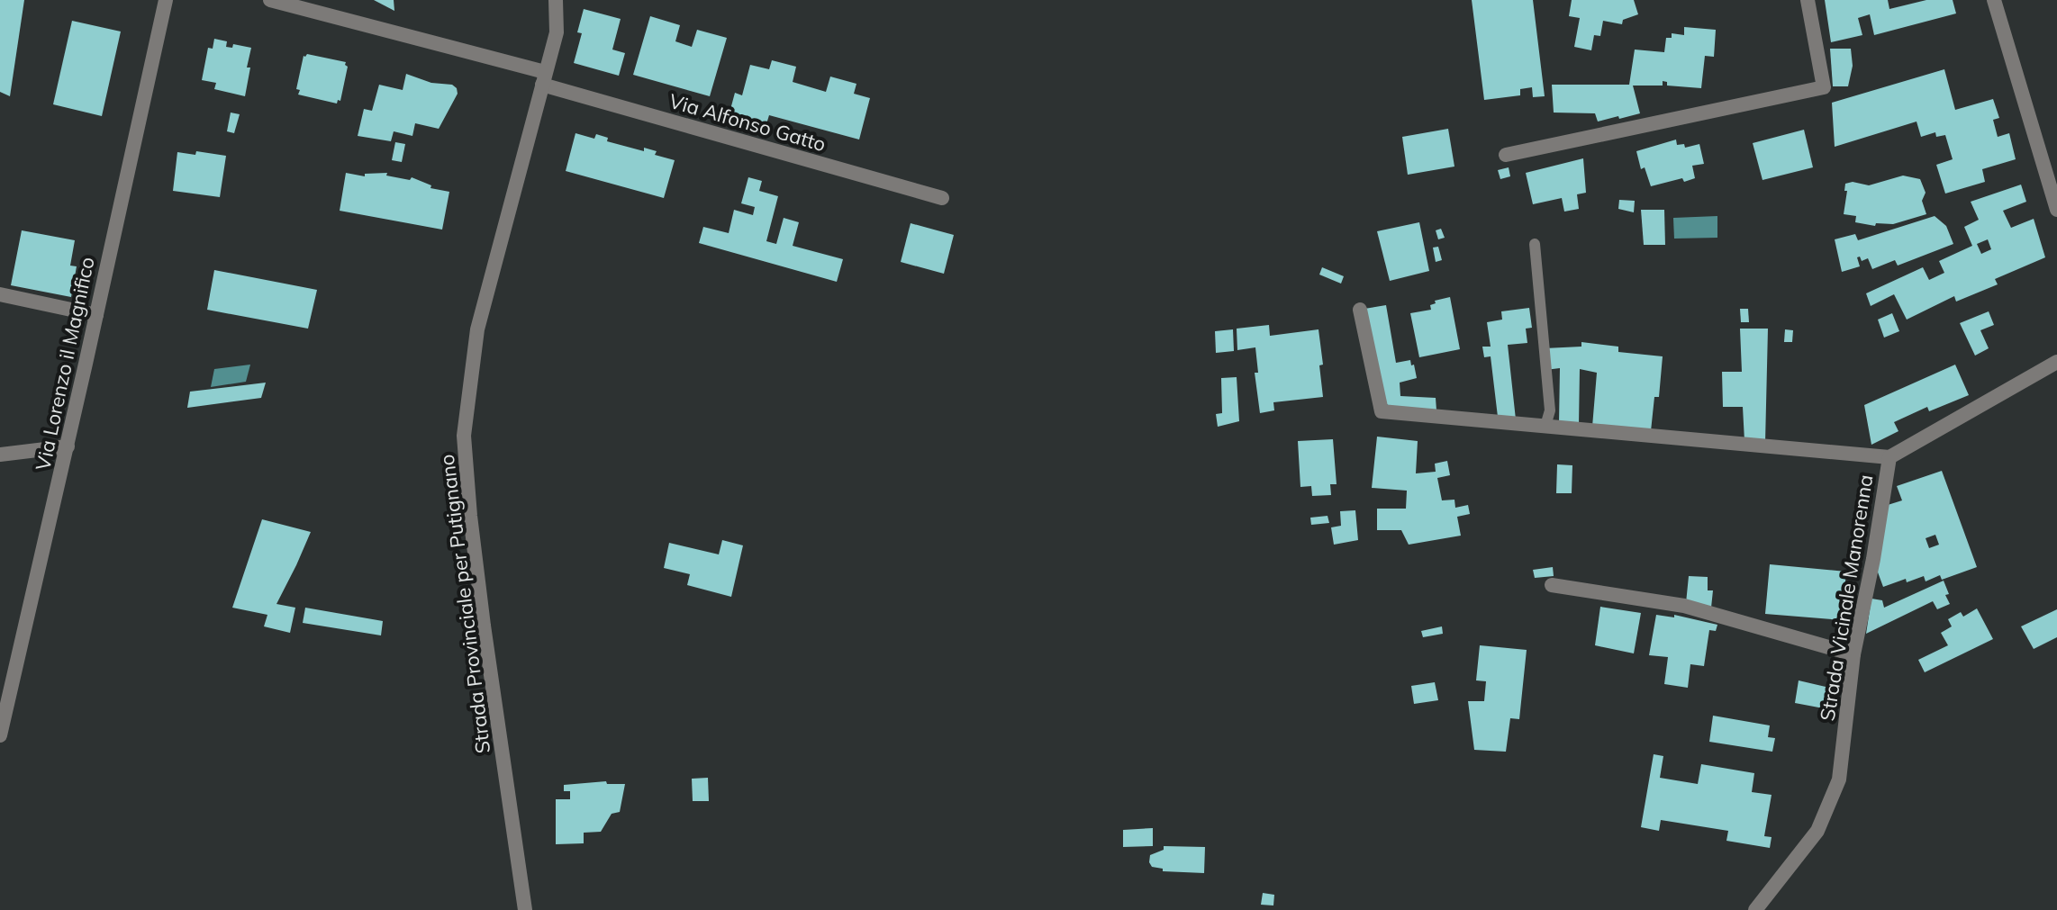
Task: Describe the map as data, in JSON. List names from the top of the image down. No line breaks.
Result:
{"streets":{"street":["Via Alfonso Gatto","Via Lorenzo il Magnifico","Strada Vicinale Manorenna","Strada Provinciale per Putignano"]},"crossings":[["Via Alfonso Gatto","Strada Provinciale per Putignano"]]}
